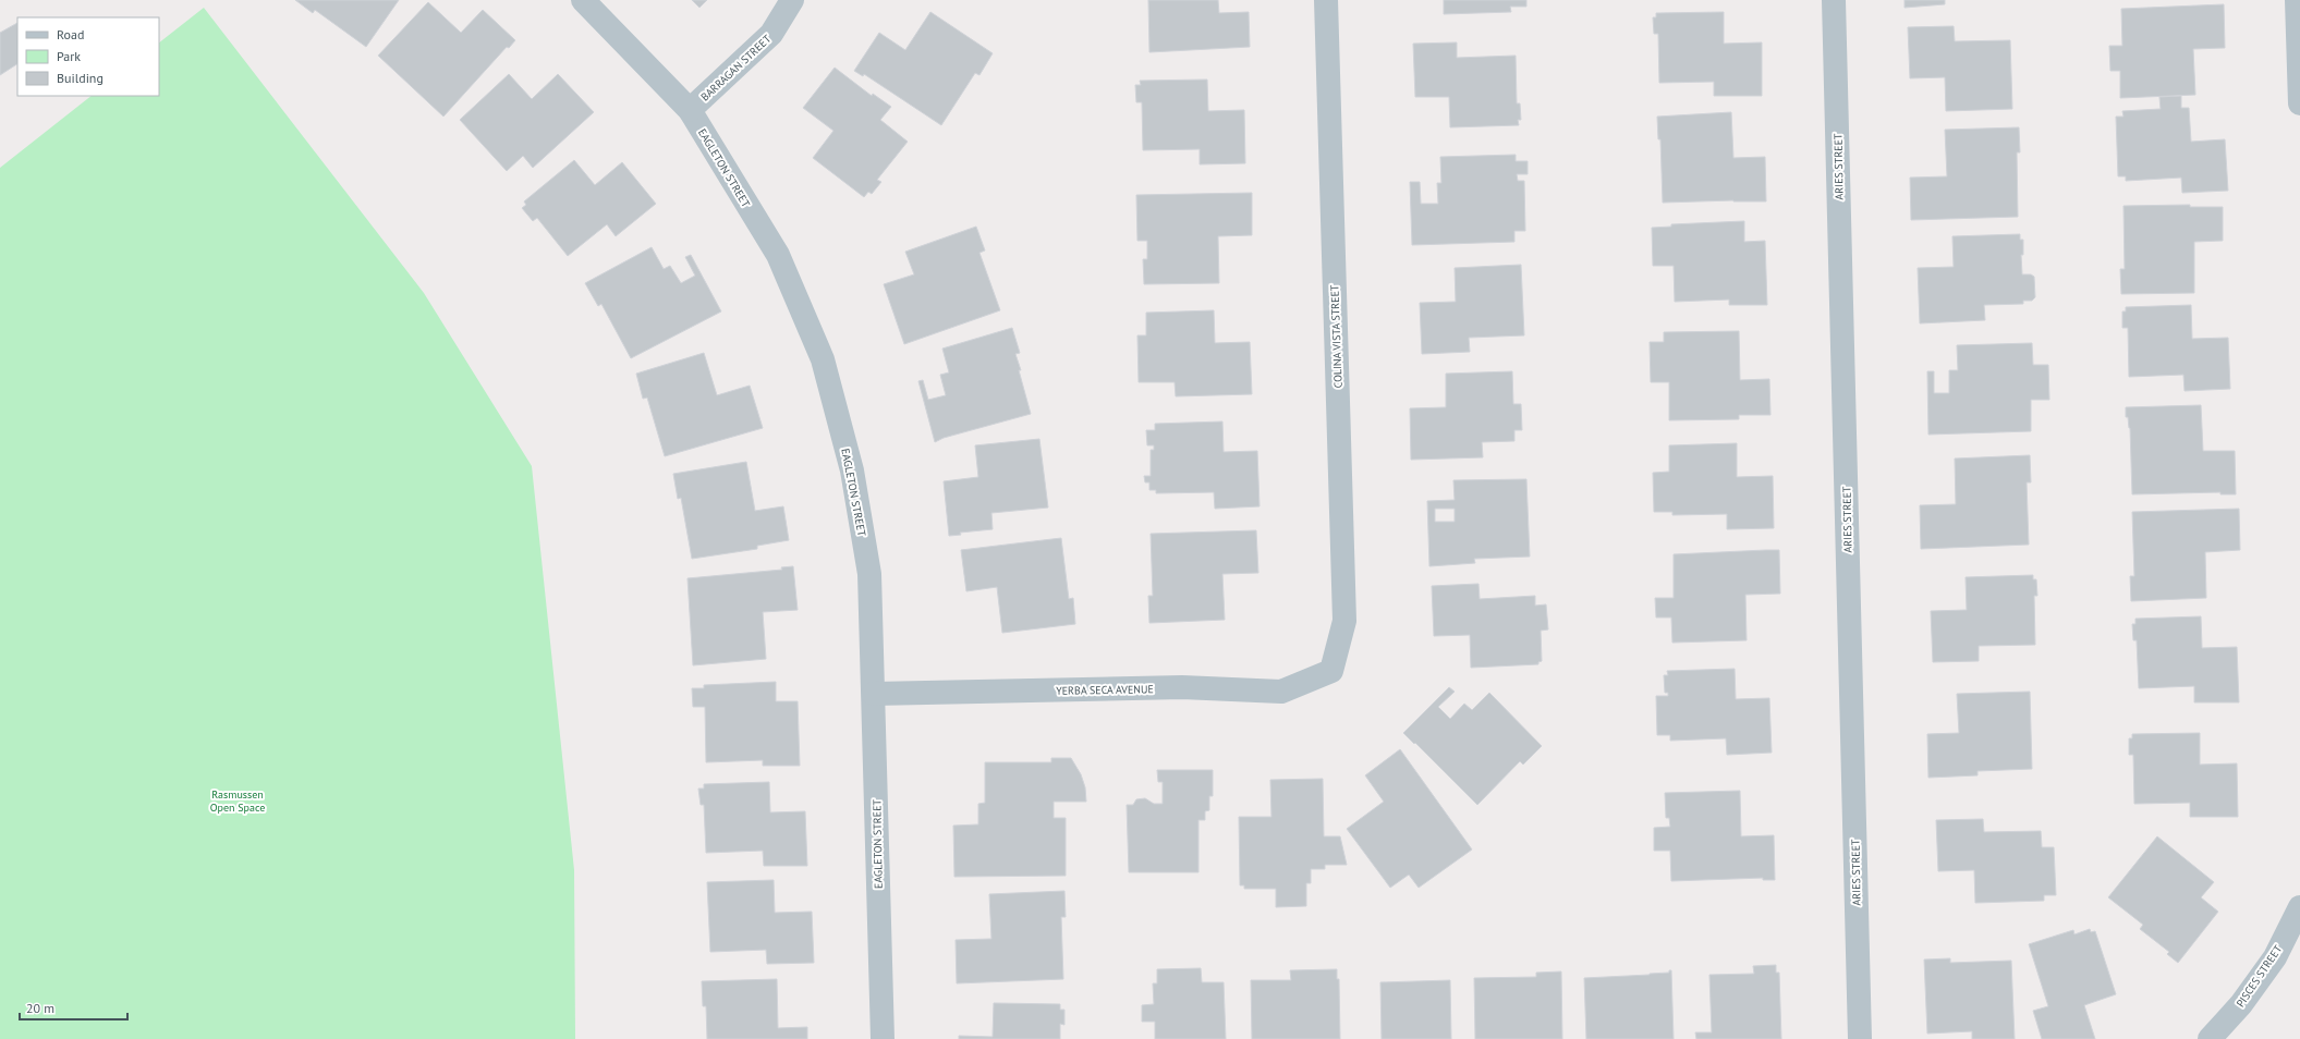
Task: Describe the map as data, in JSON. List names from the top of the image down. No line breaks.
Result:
{"streets":{"street":["BARRAGAN STREET","ARIES STREET","EAGLETON STREET","COLINA VISTA STREET","YERBA SECA AVENUE","PISCES STREET"]},"crossings":[["BARRAGAN STREET","EAGLETON STREET"],["EAGLETON STREET","YERBA SECA AVENUE"],["COLINA VISTA STREET","YERBA SECA AVENUE"]],"parks":["Rasmussen Open Space"],"legend":["Road","Park","Building"],"scale_bar":"20 m"}
